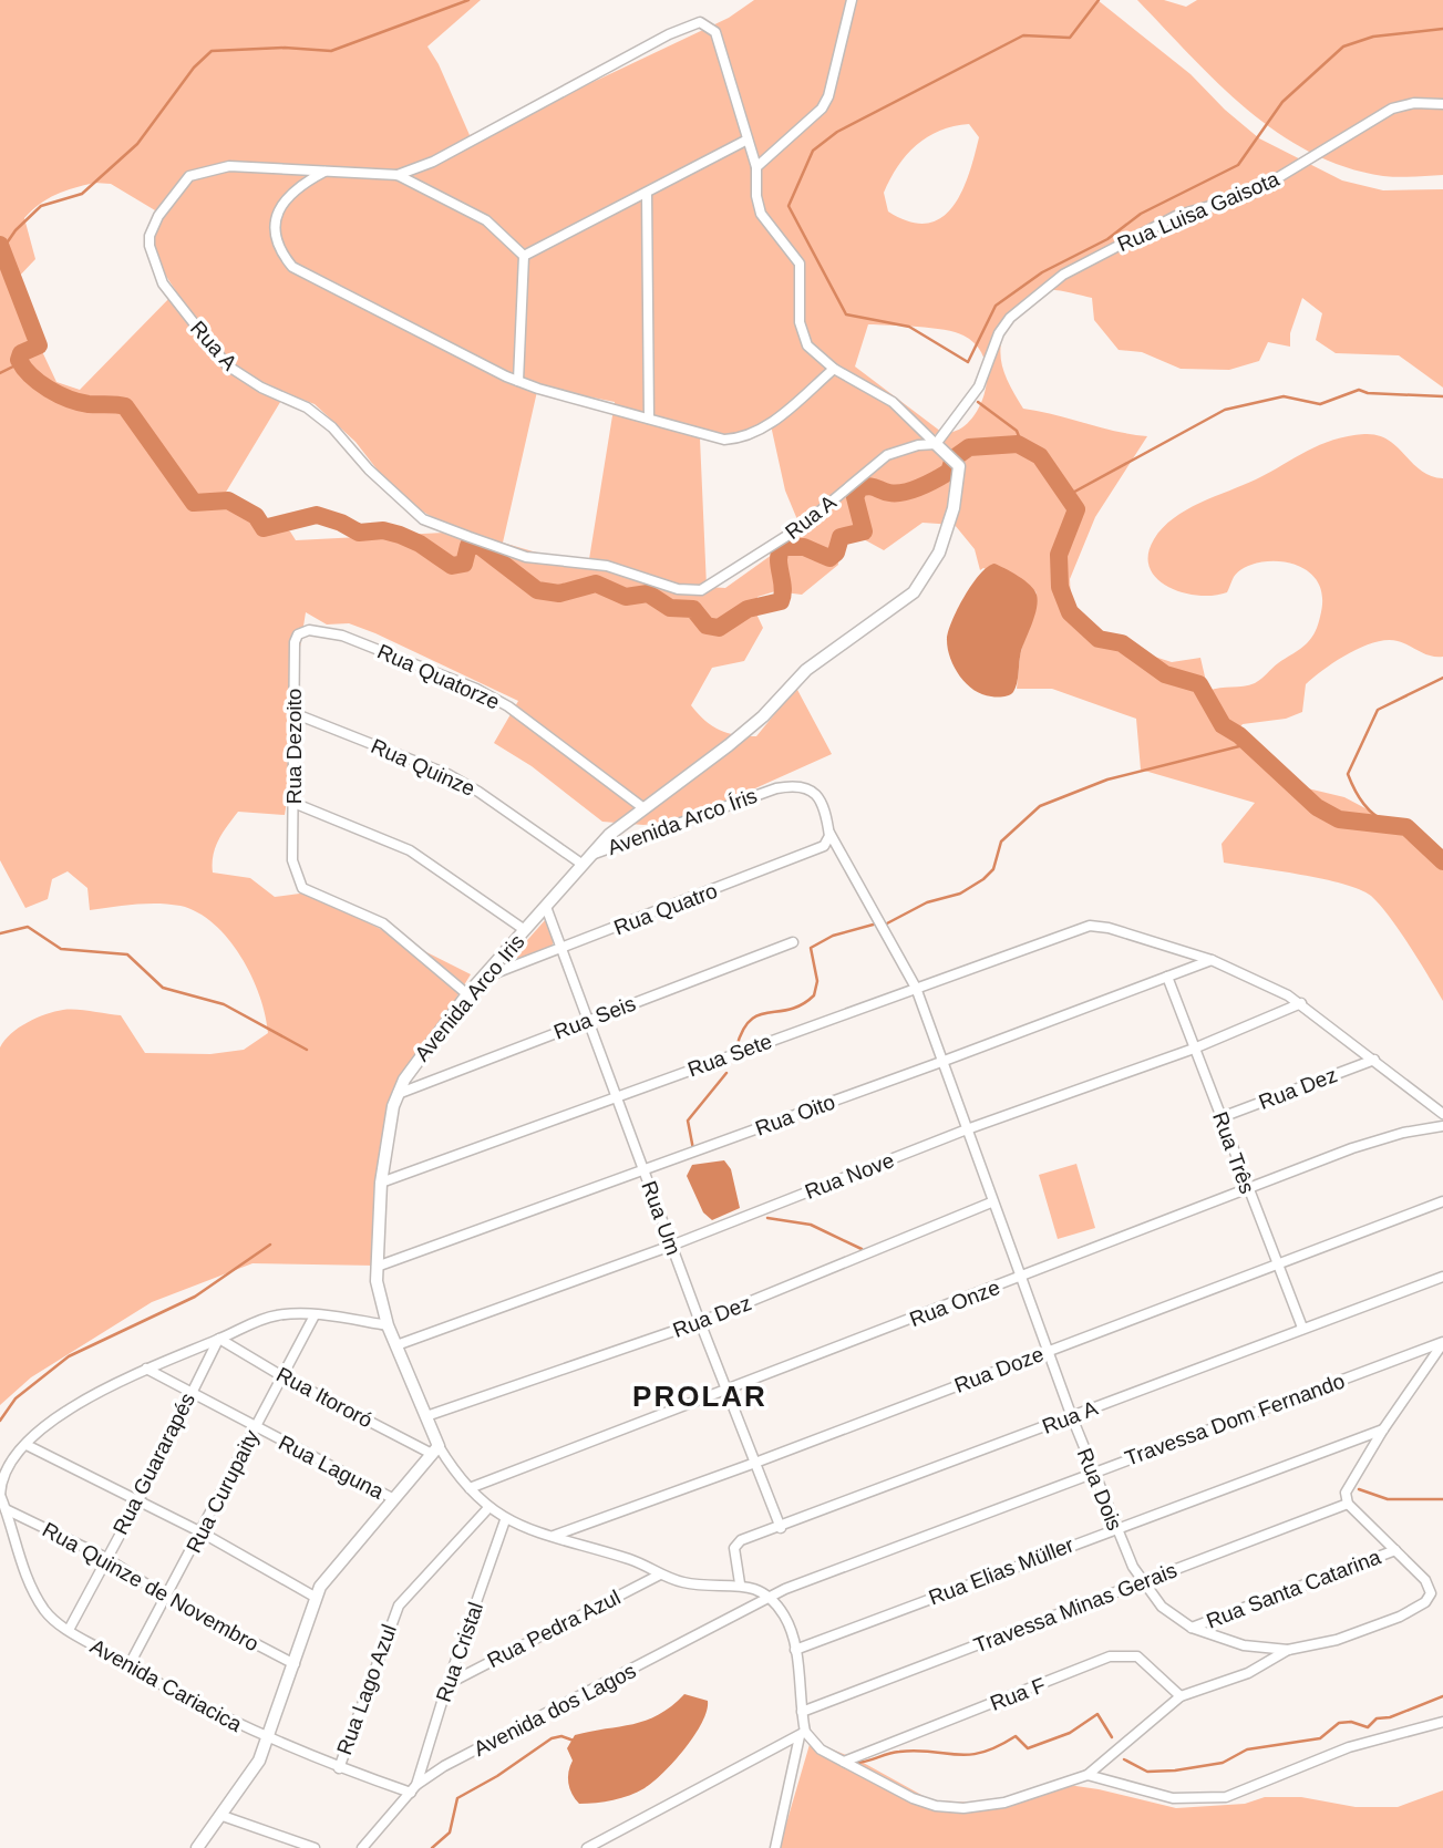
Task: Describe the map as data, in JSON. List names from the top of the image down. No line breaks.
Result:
{"streets":{"street":["Rua Luisa Gaisota","Rua A","Rua Quatorze","Rua Dezoito","Rua Quinze","Avenida Arco Íris","Rua Quatro","Avenida Arco Iris","Rua Seis","Rua Sete","Rua Dez","Rua Oito","Rua Três","Rua Nove","Rua Um","Rua Onze","Rua Doze","Rua Itororó","Travessa Dom Fernando","Rua Guararapés","Rua Laguna","Rua Dois","Rua Curupaity","Rua Elias Müller","Rua Quinze de Novembro","Rua Santa Catarina","Travessa Minas Gerais","Rua Pedra Azul","Rua Cristal","Avenida Cariacica","Rua Lago Azul","Rua F","Avenida dos Lagos"]},"crossings":[["Rua Luisa Gaisota","Rua A"],["Rua Luisa Gaisota","Avenida Arco Iris"],["Rua A","Avenida Arco Iris"],["Rua A","Rua Três"],["Rua A","Rua Um"],["Rua A","Rua Dois"],["Rua Quatorze","Rua Dezoito"],["Rua Quatorze","Avenida Arco Iris"],["Rua Dezoito","Rua Quinze"],["Rua Dezoito","Avenida Arco Iris"],["Rua Quinze","Avenida Arco Íris"],["Rua Quinze","Avenida Arco Iris"],["Avenida Arco Íris","Rua Quatro"],["Avenida Arco Íris","Avenida Arco Iris"],["Avenida Arco Íris","Rua Dois"],["Rua Quatro","Avenida Arco Iris"],["Rua Quatro","Rua Um"],["Rua Quatro","Rua Dois"],["Avenida Arco Iris","Rua Seis"],["Avenida Arco Iris","Rua Sete"],["Avenida Arco Iris","Rua Dez"],["Avenida Arco Iris","Rua Oito"],["Avenida Arco Iris","Rua Nove"],["Avenida Arco Iris","Rua Um"],["Avenida Arco Iris","Rua Onze"],["Avenida Arco Iris","Rua Doze"],["Avenida Arco Iris","Rua Itororó"],["Avenida Arco Iris","Rua Pedra Azul"],["Avenida Arco Iris","Rua Cristal"],["Avenida Arco Iris","Avenida Cariacica"],["Avenida Arco Iris","Rua Lago Azul"],["Rua Seis","Rua Um"],["Rua Sete","Rua Oito"],["Rua Sete","Rua Um"],["Rua Sete","Rua Dois"],["Rua Dez","Rua Três"],["Rua Dez","Rua Um"],["Rua Dez","Rua Dois"],["Rua Oito","Rua Três"],["Rua Oito","Rua Um"],["Rua Oito","Rua Dois"],["Rua Três","Rua Nove"],["Rua Três","Rua Onze"],["Rua Três","Rua Doze"],["Rua Nove","Rua Um"],["Rua Nove","Rua Dois"],["Rua Um","Rua Onze"],["Rua Um","Rua Doze"],["Rua Onze","Rua Dois"],["Rua Doze","Rua Dois"],["Rua Itororó","Rua Guararapés"],["Rua Itororó","Rua Curupaity"],["Rua Itororó","Avenida Cariacica"],["Travessa Dom Fernando","Rua Dois"],["Travessa Dom Fernando","Avenida dos Lagos"],["Rua Guararapés","Rua Laguna"],["Rua Guararapés","Rua Quinze de Novembro"],["Rua Guararapés","Avenida Cariacica"],["Rua Laguna","Rua Curupaity"],["Rua Laguna","Avenida Cariacica"],["Rua Dois","Rua Elias Müller"],["Rua Dois","Rua Santa Catarina"],["Rua Dois","Travessa Minas Gerais"],["Rua Curupaity","Rua Quinze de Novembro"],["Rua Curupaity","Avenida Cariacica"],["Rua Quinze de Novembro","Avenida Cariacica"],["Rua Pedra Azul","Rua Cristal"],["Rua Cristal","Avenida Cariacica"],["Rua Cristal","Avenida dos Lagos"],["Avenida Cariacica","Rua Lago Azul"],["Avenida Cariacica","Avenida dos Lagos"]],"districts":["PROLAR"]}
